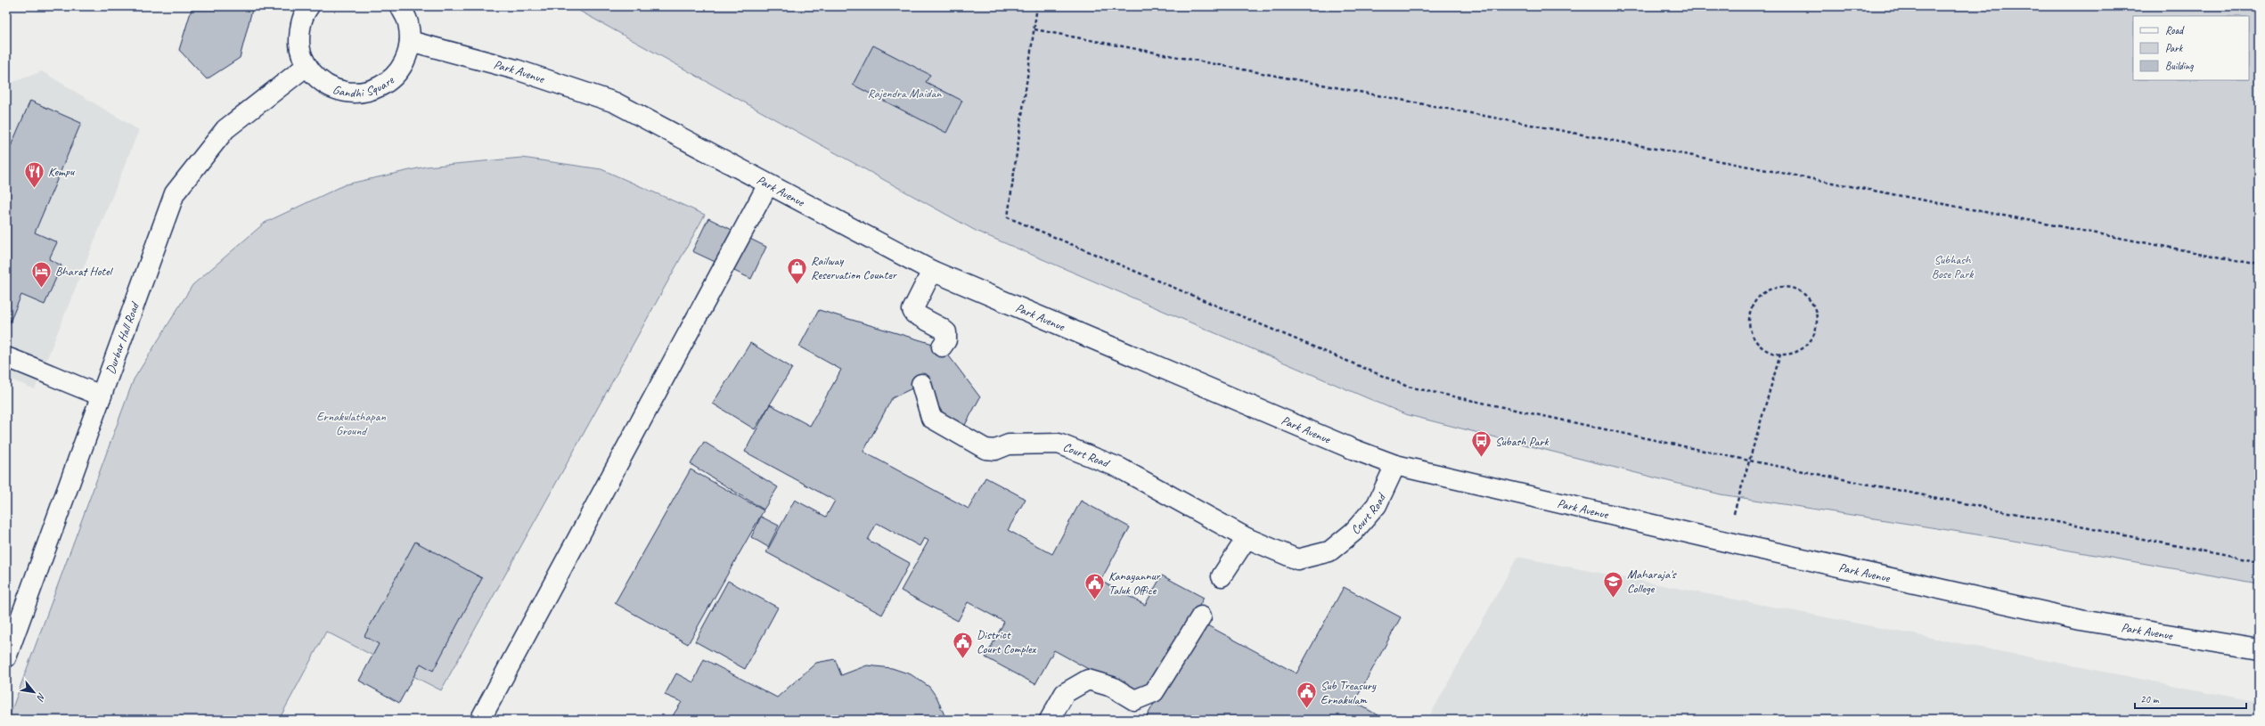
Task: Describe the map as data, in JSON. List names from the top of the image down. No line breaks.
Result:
{"streets":{"main road":["Park Avenue","Gandhi Square","Durbar Hall Road","Court Road"]},"crossings":[["Park Avenue","Gandhi Square"],["Park Avenue","Court Road"],["Gandhi Square","Durbar Hall Road"]],"parks":["Rajendra Maidan","Subhash Bose Park","Ernakulathapan Ground"],"places":{"restaurant":["Kempu"],"shop":["Railway Reservation Counter"],"hotel":["Bharat Hotel"],"bus stop":["Subash Park"],"school or university":["Maharaja's College"],"public building":["Kanayannur Taluk Office","District Court Complex","Sub Treasury Ernakulam"]},"legend":["Road","Park","Building"],"scale_bar":"20 m","north":"bottom right"}
